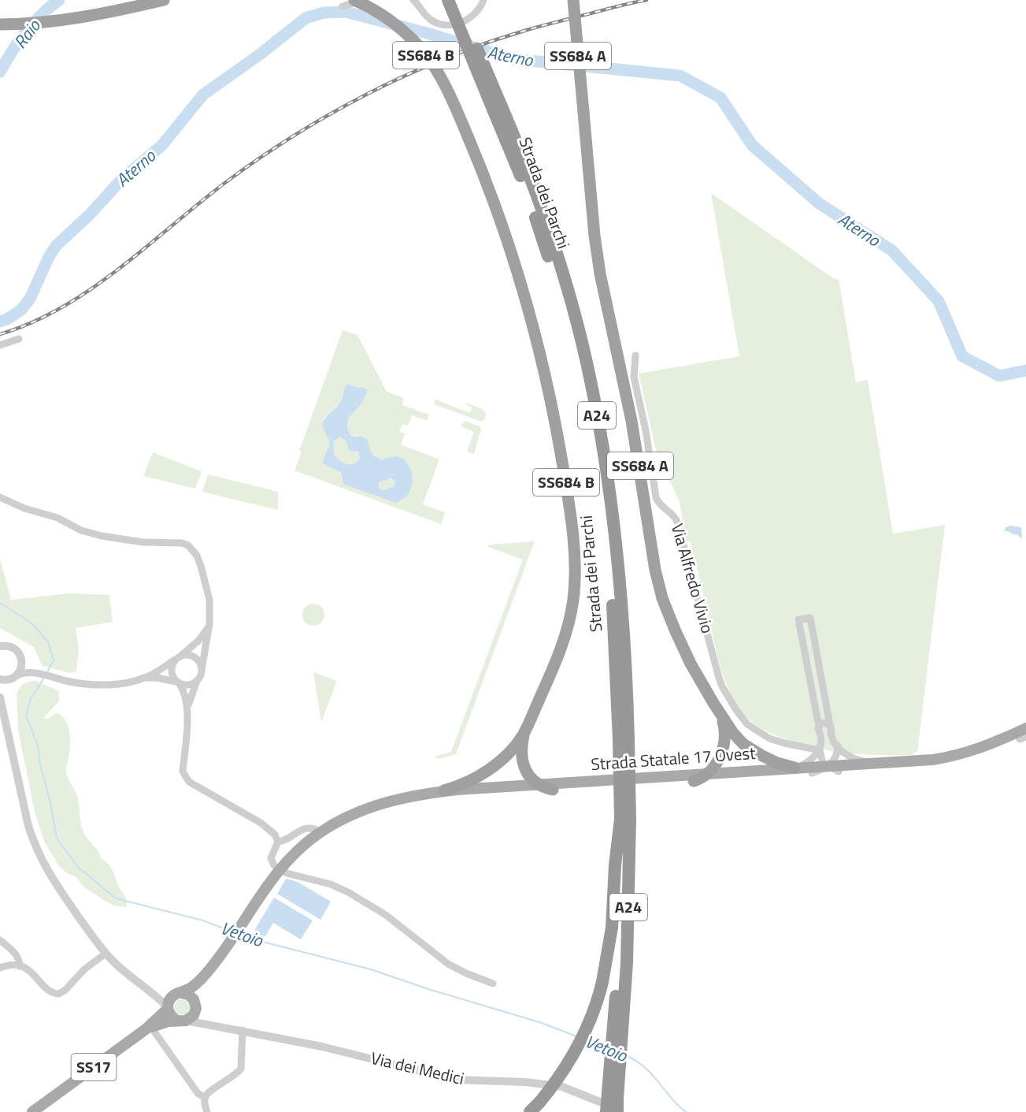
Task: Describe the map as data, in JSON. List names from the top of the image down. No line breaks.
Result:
{"streets":{"highway":["SS684 B","SS684 A","Strada dei Parchi","A24"],"main road":["Strada Statale 17 Ovest","SS17"],"street":["Via Alfredo Vivio","Via dei Medici"]},"crossings":[["SS684 B","Strada Statale 17 Ovest"],["SS684 A","Strada Statale 17 Ovest"],["Strada dei Parchi","Via dei Medici"],["Strada Statale 17 Ovest","SS17"],["Strada Statale 17 Ovest","Via dei Medici"],["SS17","Via dei Medici"]],"water":["Raio","Aterno","Vetoio"]}
